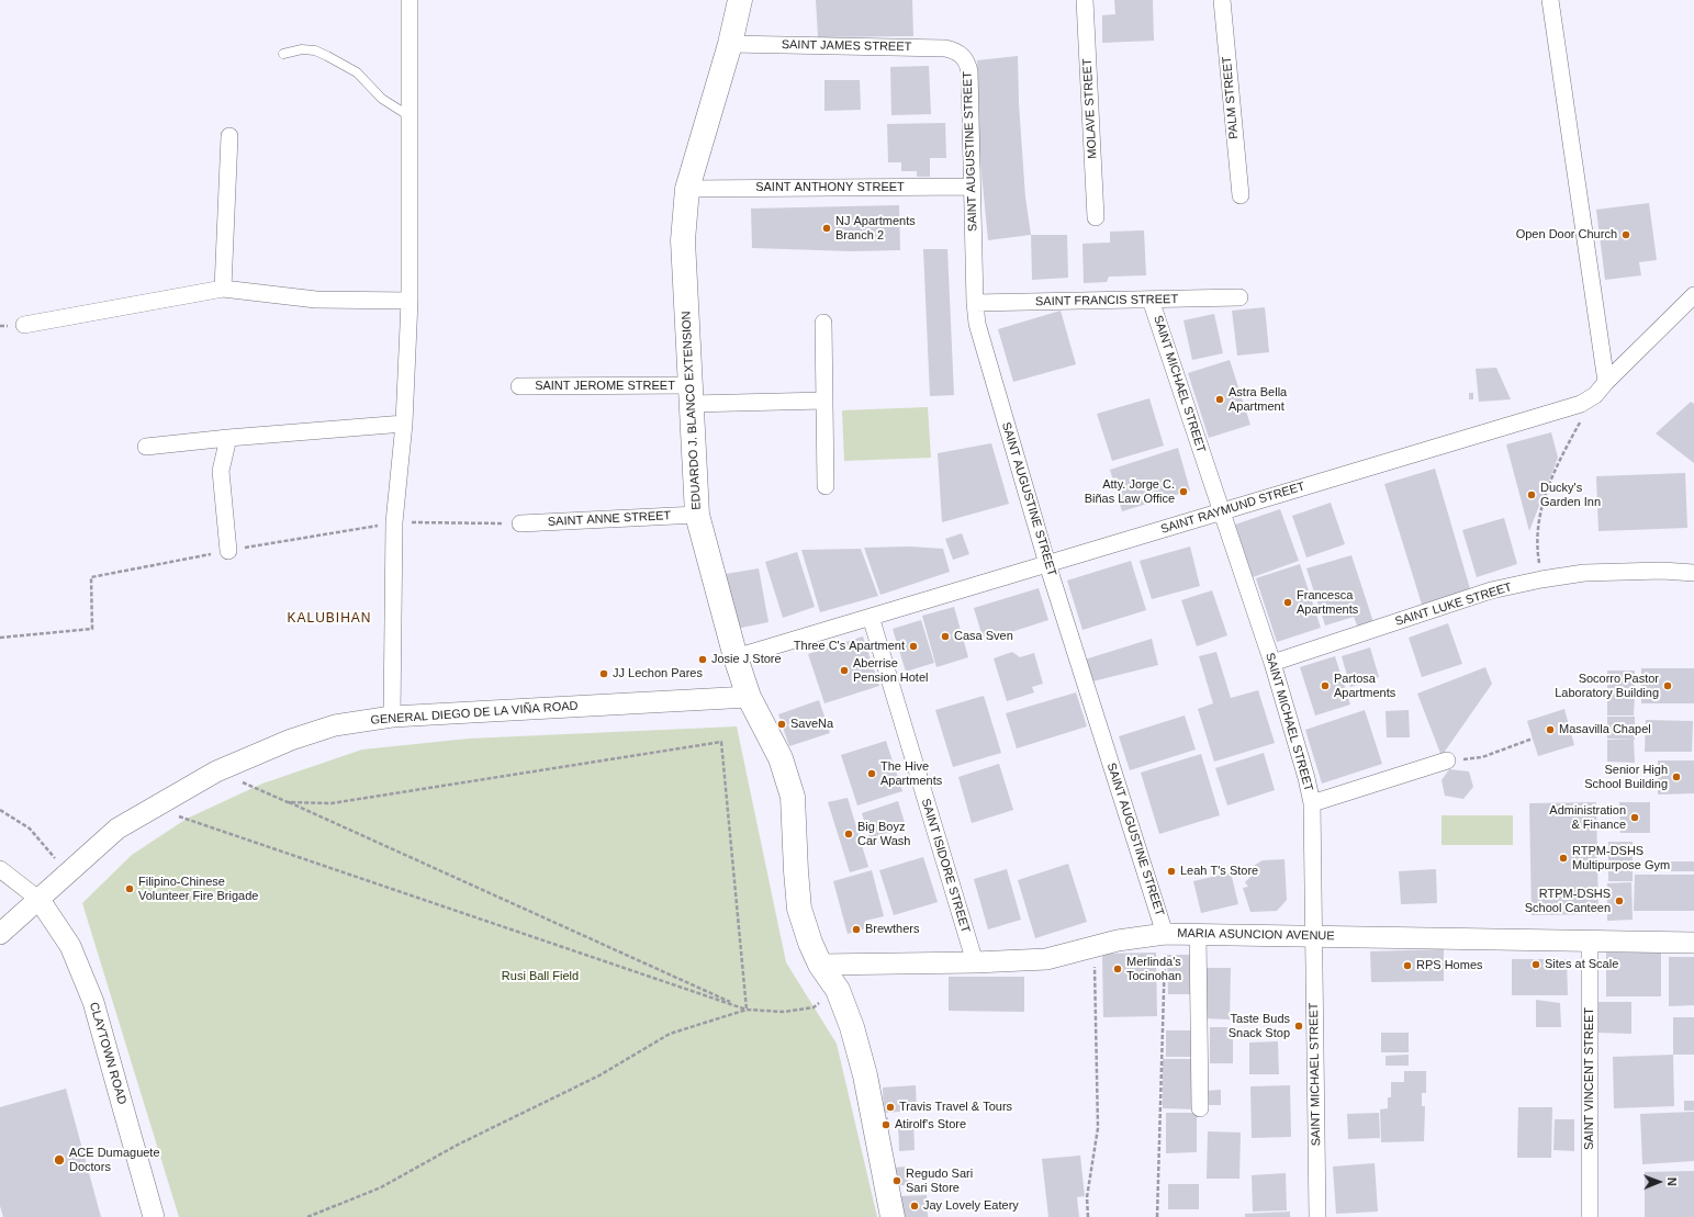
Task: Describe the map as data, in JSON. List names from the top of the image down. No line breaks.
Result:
{"streets":{"main road":["EDUARDO J. BLANCO EXTENSION"],"street":["SAINT JAMES STREET","PALM STREET","MOLAVE STREET","SAINT AUGUSTINE STREET","SAINT ANTHONY STREET","SAINT FRANCIS STREET","SAINT MICHAEL STREET","SAINT JEROME STREET","SAINT RAYMUND STREET","SAINT ANNE STREET","SAINT LUKE STREET","GENERAL DIEGO DE LA VIÑA ROAD","SAINT ISIDORE STREET","MARIA ASUNCION AVENUE","CLAYTOWN ROAD","SAINT VINCENT STREET"]},"crossings":[["SAINT JAMES STREET","SAINT AUGUSTINE STREET"],["SAINT JAMES STREET","EDUARDO J. BLANCO EXTENSION"],["SAINT AUGUSTINE STREET","SAINT ANTHONY STREET"],["SAINT AUGUSTINE STREET","SAINT FRANCIS STREET"],["SAINT AUGUSTINE STREET","SAINT RAYMUND STREET"],["SAINT AUGUSTINE STREET","MARIA ASUNCION AVENUE"],["SAINT ANTHONY STREET","EDUARDO J. BLANCO EXTENSION"],["SAINT FRANCIS STREET","SAINT MICHAEL STREET"],["SAINT MICHAEL STREET","SAINT RAYMUND STREET"],["SAINT MICHAEL STREET","SAINT LUKE STREET"],["SAINT MICHAEL STREET","MARIA ASUNCION AVENUE"],["SAINT JEROME STREET","EDUARDO J. BLANCO EXTENSION"],["EDUARDO J. BLANCO EXTENSION","SAINT RAYMUND STREET"],["EDUARDO J. BLANCO EXTENSION","SAINT ANNE STREET"],["EDUARDO J. BLANCO EXTENSION","GENERAL DIEGO DE LA VIÑA ROAD"],["EDUARDO J. BLANCO EXTENSION","MARIA ASUNCION AVENUE"],["SAINT RAYMUND STREET","SAINT ISIDORE STREET"],["GENERAL DIEGO DE LA VIÑA ROAD","CLAYTOWN ROAD"],["SAINT ISIDORE STREET","MARIA ASUNCION AVENUE"],["MARIA ASUNCION AVENUE","SAINT VINCENT STREET"]],"districts":["KALUBIHAN"],"parks":["Rusi Ball Field"],"places":["NJ Apartments Branch 2","Open Door Church","Astra Bella Apartment","Atty. Jorge C. Biñas Law Office","Ducky's Garden Inn","Francesca Apartments","Casa Sven","Three C's Apartment","Josie J Store","Aberrise Pension Hotel","JJ Lechon Pares","Partosa Apartments","Socorro Pastor Laboratory Building","SaveNa","Masavilla Chapel","The Hive Apartments","Senior High School Building","Administration & Finance","Big Boyz Car Wash","RTPM-DSHS Multipurpose Gym","Leah T's Store","Filipino-Chinese Volunteer Fire Brigade","RTPM-DSHS School Canteen","Brewthers","Sites at Scale","RPS Homes","Merlinda's Tocinohan","Taste Buds Snack Stop","Travis Travel & Tours","Atirolf's Store","ACE Dumaguete Doctors","Regudo Sari Sari Store","Jay Lovely Eatery"],"north":"right"}
